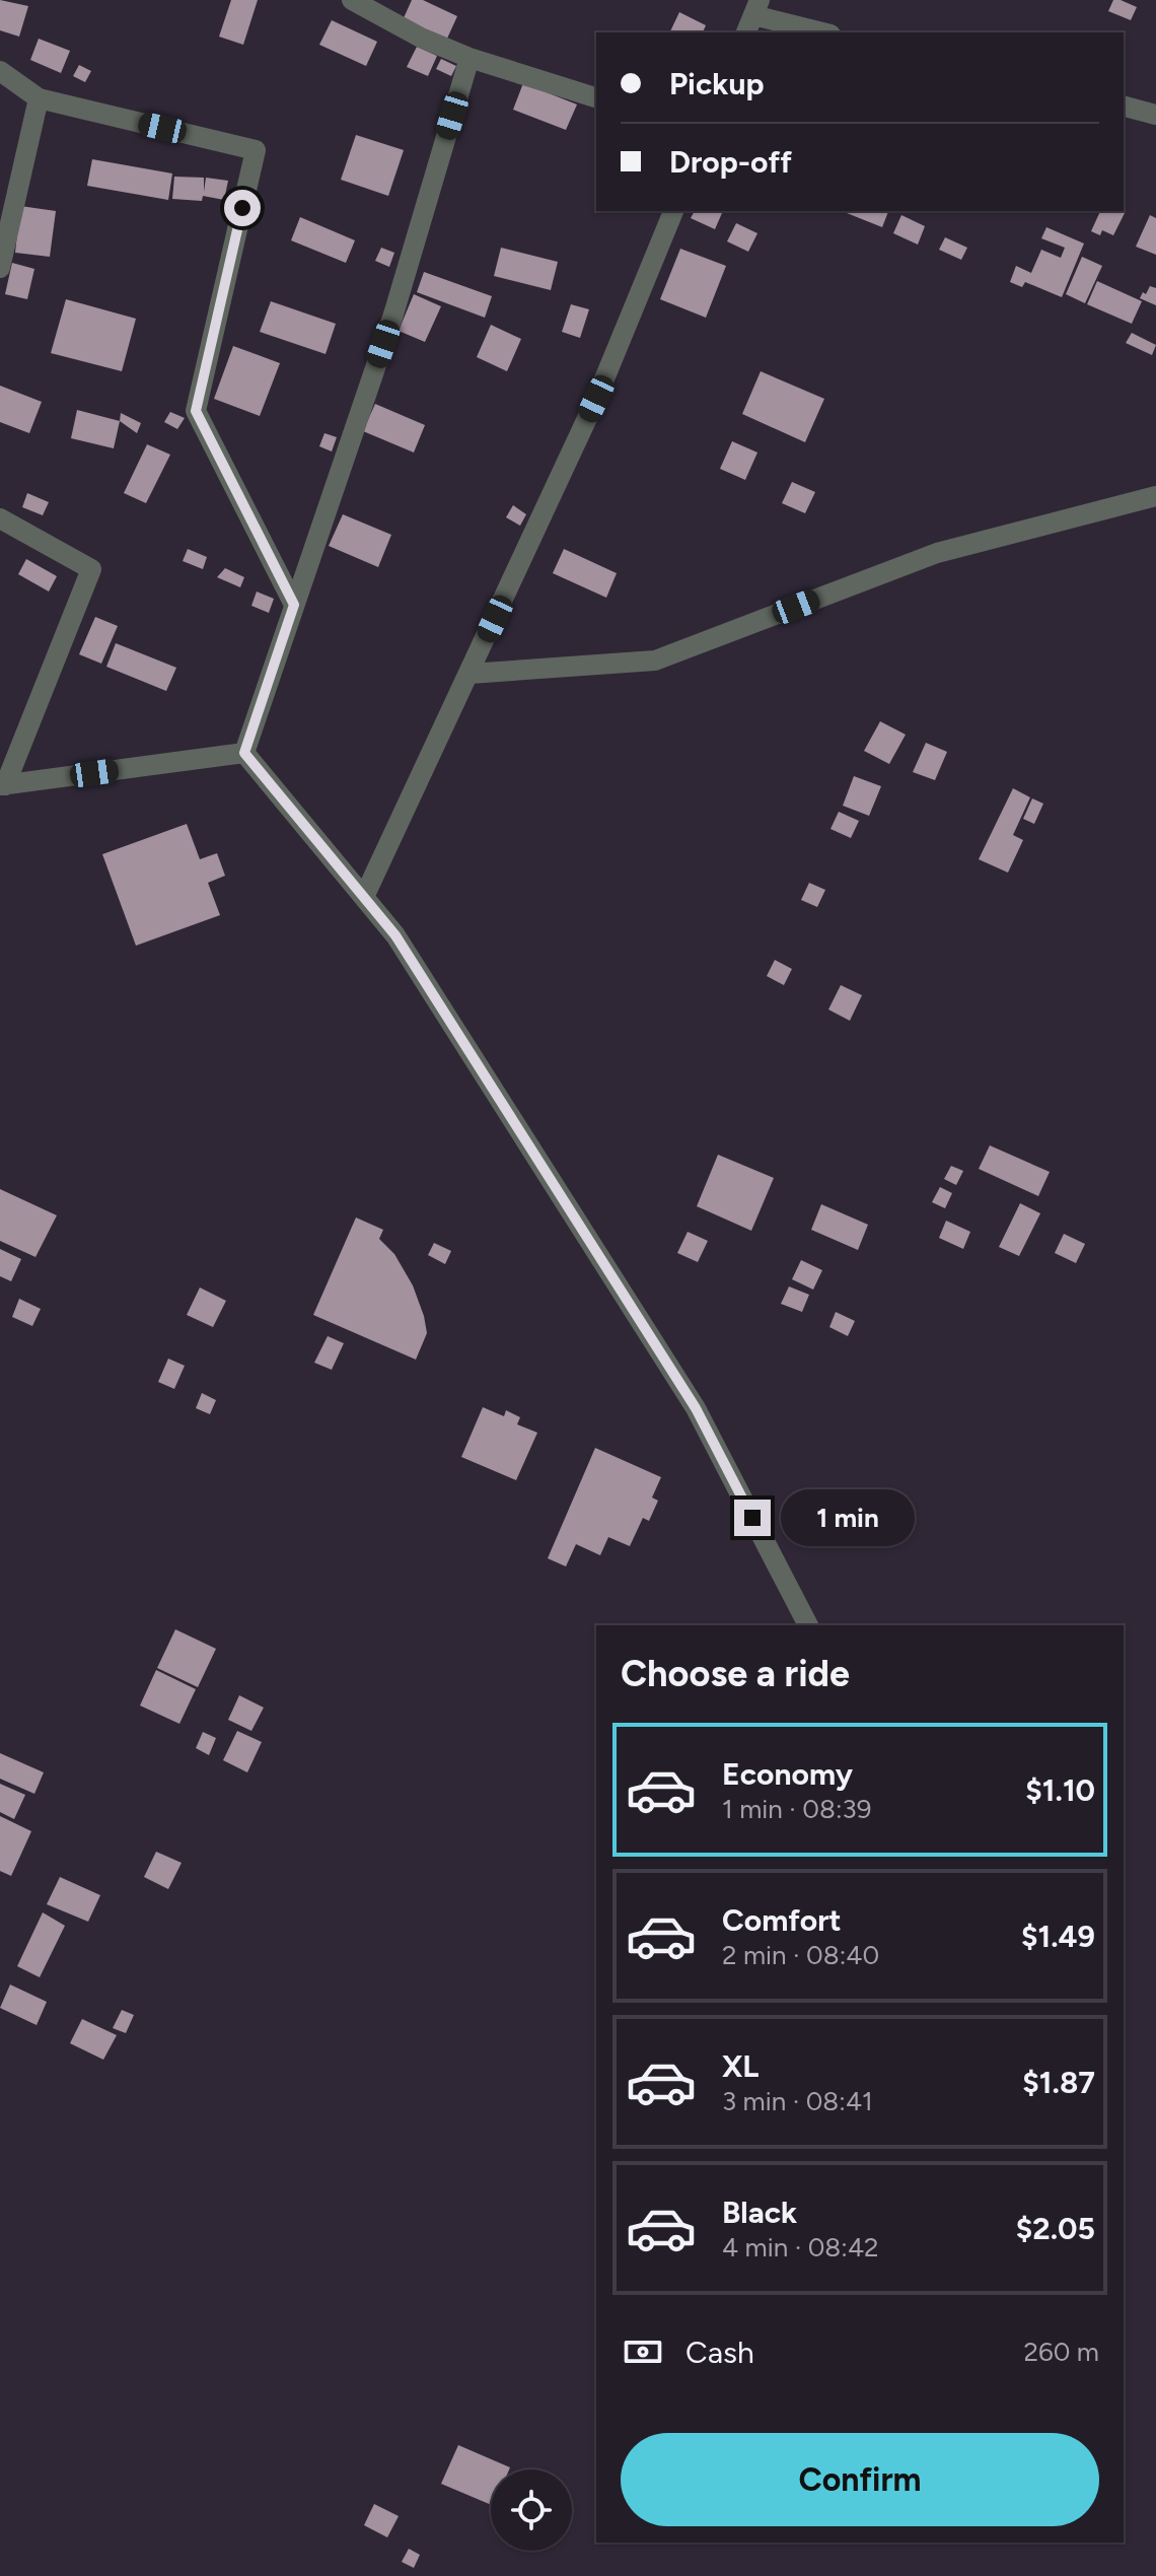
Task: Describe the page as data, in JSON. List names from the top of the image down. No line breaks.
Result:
{"page":{"banner":["Pickup","Drop-off"],"bubble":"1 min","heading":"Choose a ride","list":[{"name":"Economy","note":"1 min · 08:39","value":"$1.10"},{"name":"Comfort","note":"2 min · 08:40","value":"$1.49"},{"name":"XL","note":"3 min · 08:41","value":"$1.87"},{"name":"Black","note":"4 min · 08:42","value":"$2.05"}],"pay":["Cash","260 m"],"buttons":"Confirm"}}
